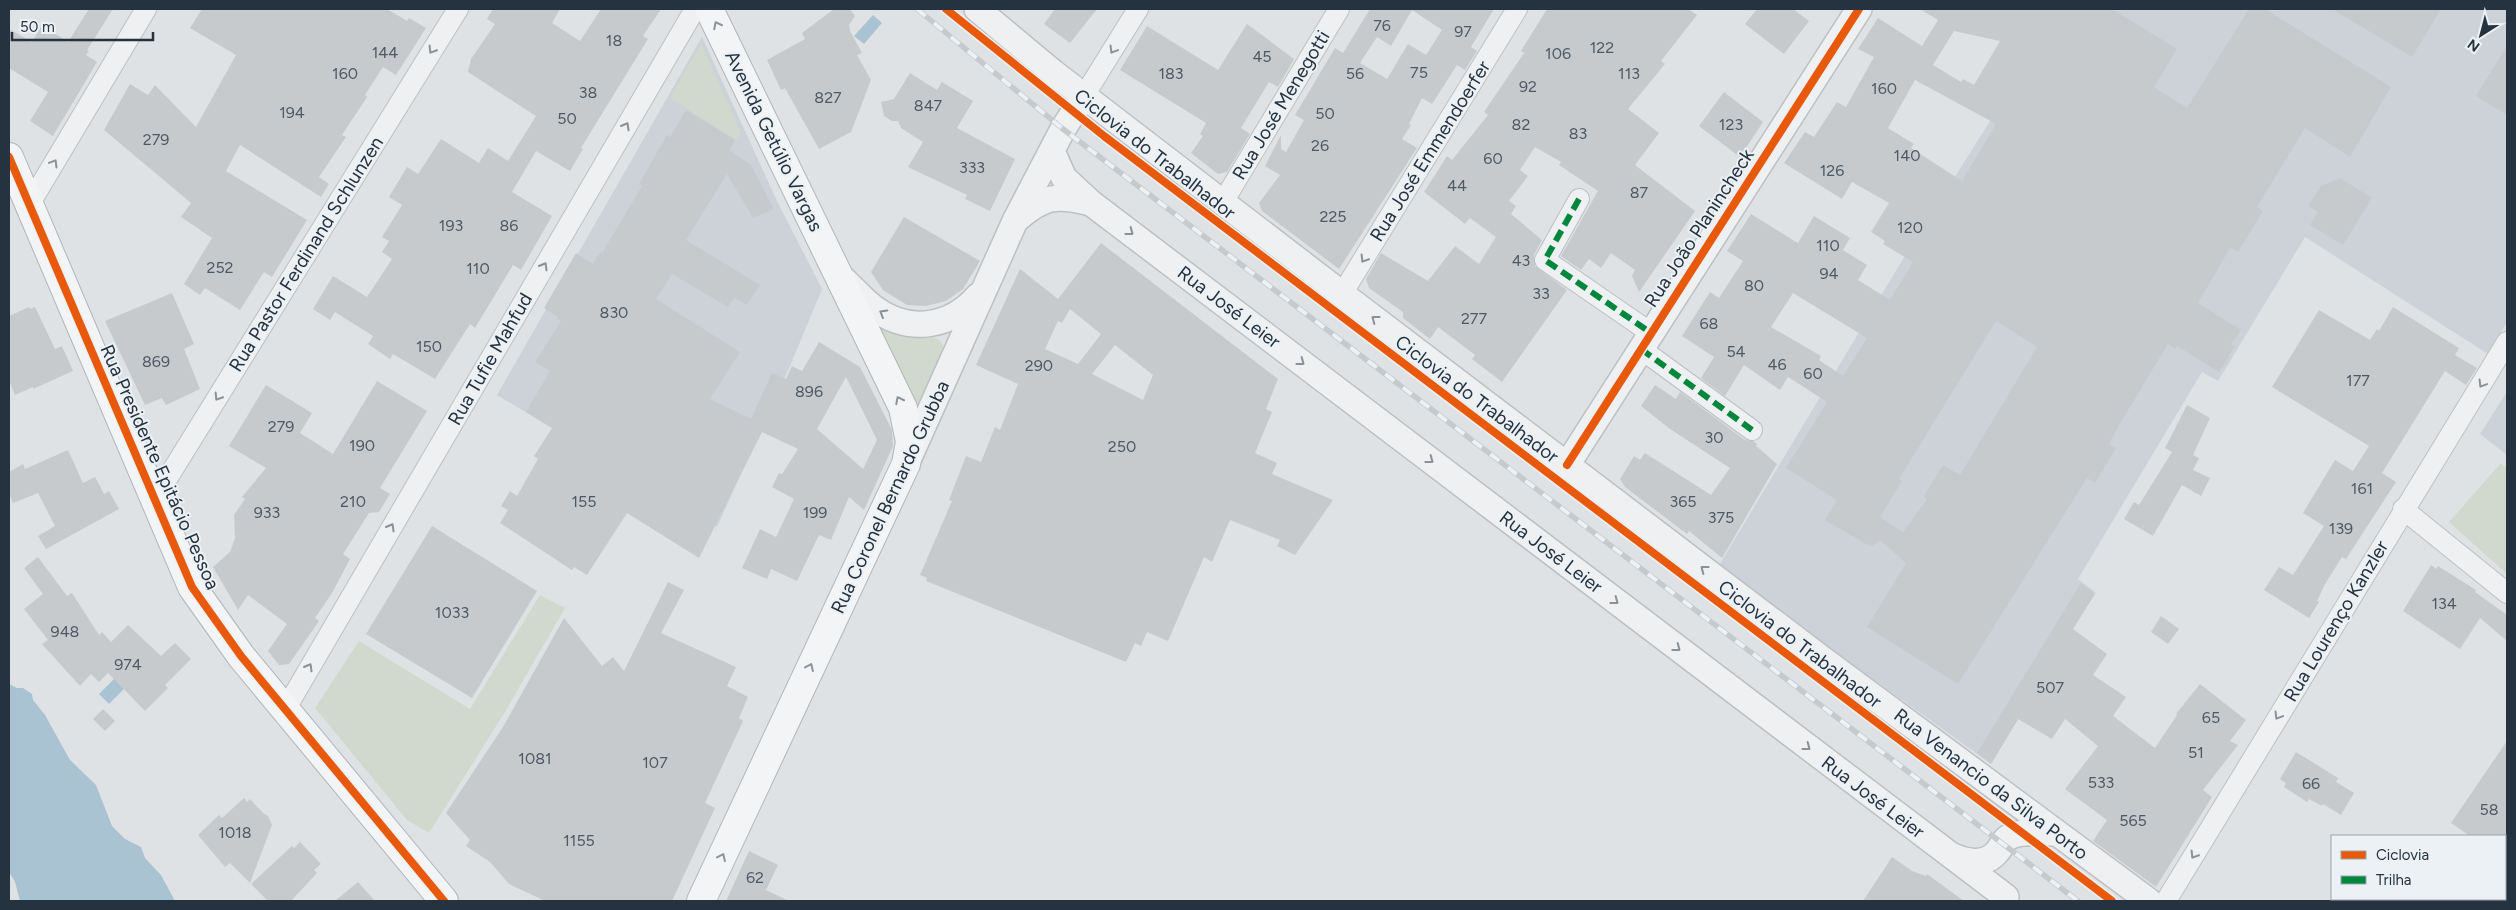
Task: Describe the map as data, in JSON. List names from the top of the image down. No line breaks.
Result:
{"streets":{"highway":["Avenida Getúlio Vargas","Rua Presidente Epitácio Pessoa","Rua Coronel Bernardo Grubba"],"street":["Rua José Menegotti","Rua José Emmendoerfer","Rua João Planincheck","Rua Pastor Ferdinand Schlunzen","Rua José Leier","Rua Tufie Mahfud","Rua Lourenço Kanzler","Rua Venancio da Silva Porto"],"cycle path":["Ciclovia do Trabalhador"]},"crossings":[["Rua José Menegotti","Rua Venancio da Silva Porto"],["Avenida Getúlio Vargas","Rua Coronel Bernardo Grubba"],["Rua José Emmendoerfer","Rua Venancio da Silva Porto"],["Rua João Planincheck","Rua Venancio da Silva Porto"],["Rua Pastor Ferdinand Schlunzen","Rua Presidente Epitácio Pessoa"],["Rua José Leier","Rua Coronel Bernardo Grubba"],["Rua Tufie Mahfud","Rua Presidente Epitácio Pessoa"],["Rua Coronel Bernardo Grubba","Rua Venancio da Silva Porto"]],"one_way":["Avenida Getúlio Vargas","Rua José Emmendoerfer","Rua Pastor Ferdinand Schlunzen","Rua José Leier","Rua Tufie Mahfud","Rua Coronel Bernardo Grubba","Rua Lourenço Kanzler","Rua Venancio da Silva Porto"],"house_numbers":["76","97","18","122","144","106","45","75","160","183","56","113","92","160","38","827","847","194","50","50","82","123","83","279","26","140","60","333","126","44","87","225","193","86","120","110","43","252","110","94","80","33","830","277","68","150","54","869","46","290","60","177","896","279","30","190","250","161","210","155","365","933","199","375","139","134","1033","948","974","507","65","51","1081","107","533","66","58","565","1018","1155","62"],"legend":["Ciclovia","Trilha"],"scale_bar":"50 m","north":"bottom left"}
